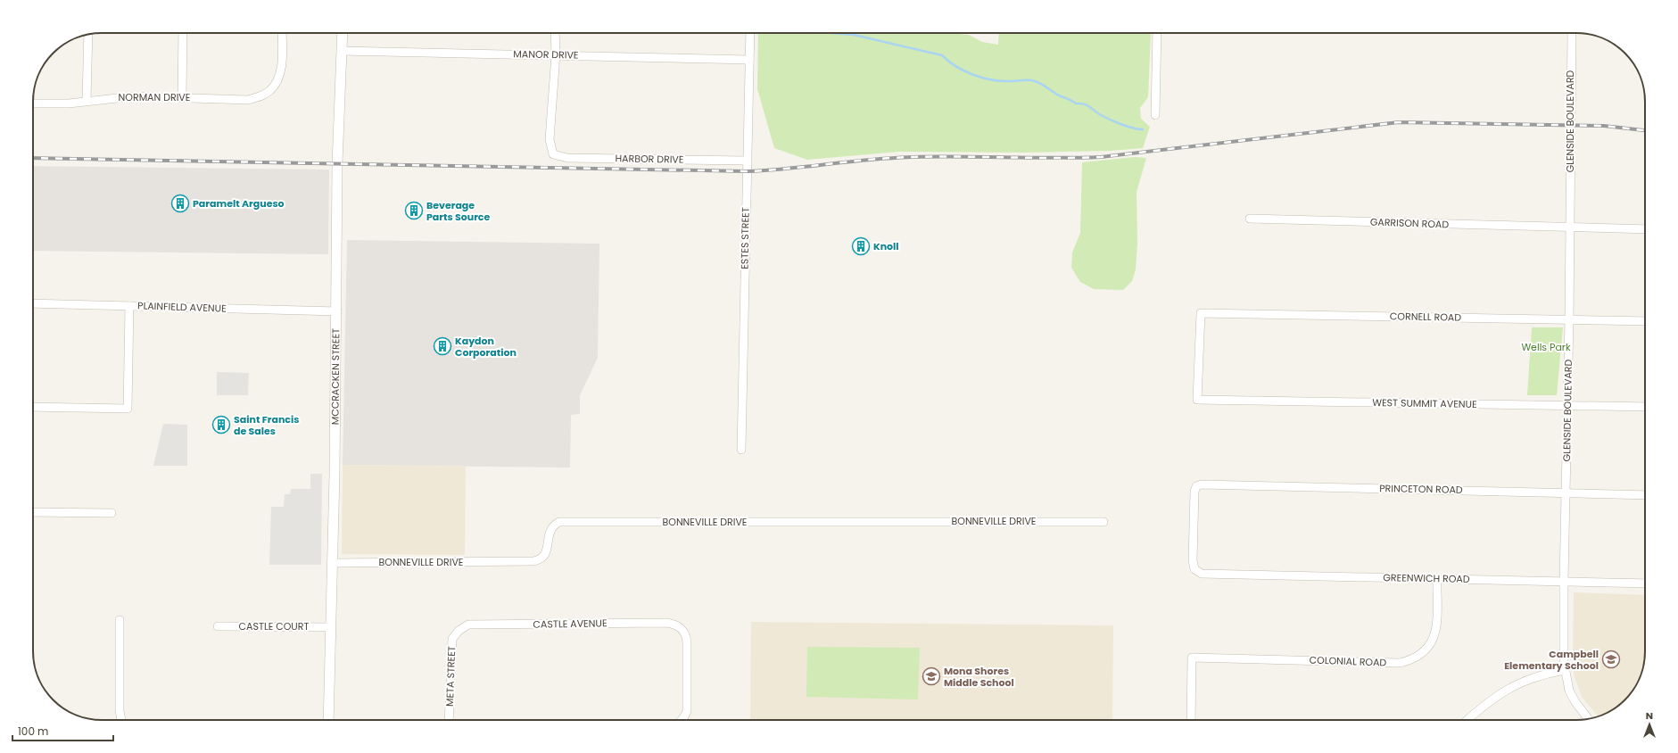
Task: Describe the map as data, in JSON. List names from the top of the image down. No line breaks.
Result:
{"streets":{"street":["MANOR DRIVE","NORMAN DRIVE","GLENSIDE BOULEVARD","HARBOR DRIVE","GARRISON ROAD","ESTES STREET","PLAINFIELD AVENUE","CORNELL ROAD","MCCRACKEN STREET","WEST SUMMIT AVENUE","PRINCETON ROAD","BONNEVILLE DRIVE","GREENWICH ROAD","CASTLE AVENUE","CASTLE COURT","COLONIAL ROAD","META STREET"]},"crossings":[["MANOR DRIVE","HARBOR DRIVE"],["MANOR DRIVE","ESTES STREET"],["MANOR DRIVE","MCCRACKEN STREET"],["GLENSIDE BOULEVARD","GARRISON ROAD"],["GLENSIDE BOULEVARD","CORNELL ROAD"],["GLENSIDE BOULEVARD","WEST SUMMIT AVENUE"],["GLENSIDE BOULEVARD","PRINCETON ROAD"],["GLENSIDE BOULEVARD","GREENWICH ROAD"],["HARBOR DRIVE","ESTES STREET"],["PLAINFIELD AVENUE","MCCRACKEN STREET"],["CORNELL ROAD","WEST SUMMIT AVENUE"],["MCCRACKEN STREET","BONNEVILLE DRIVE"],["MCCRACKEN STREET","CASTLE COURT"],["PRINCETON ROAD","GREENWICH ROAD"],["GREENWICH ROAD","COLONIAL ROAD"],["CASTLE AVENUE","META STREET"]],"parks":["Wells Park"],"places":{"building":["Paramelt Argueso","Beverage Parts Source","Knoll","Kaydon Corporation","Saint Francis de Sales"],"school or university":["Campbell Elementary School","Mona Shores Middle School"]},"scale_bar":"100 m","north":"top"}
